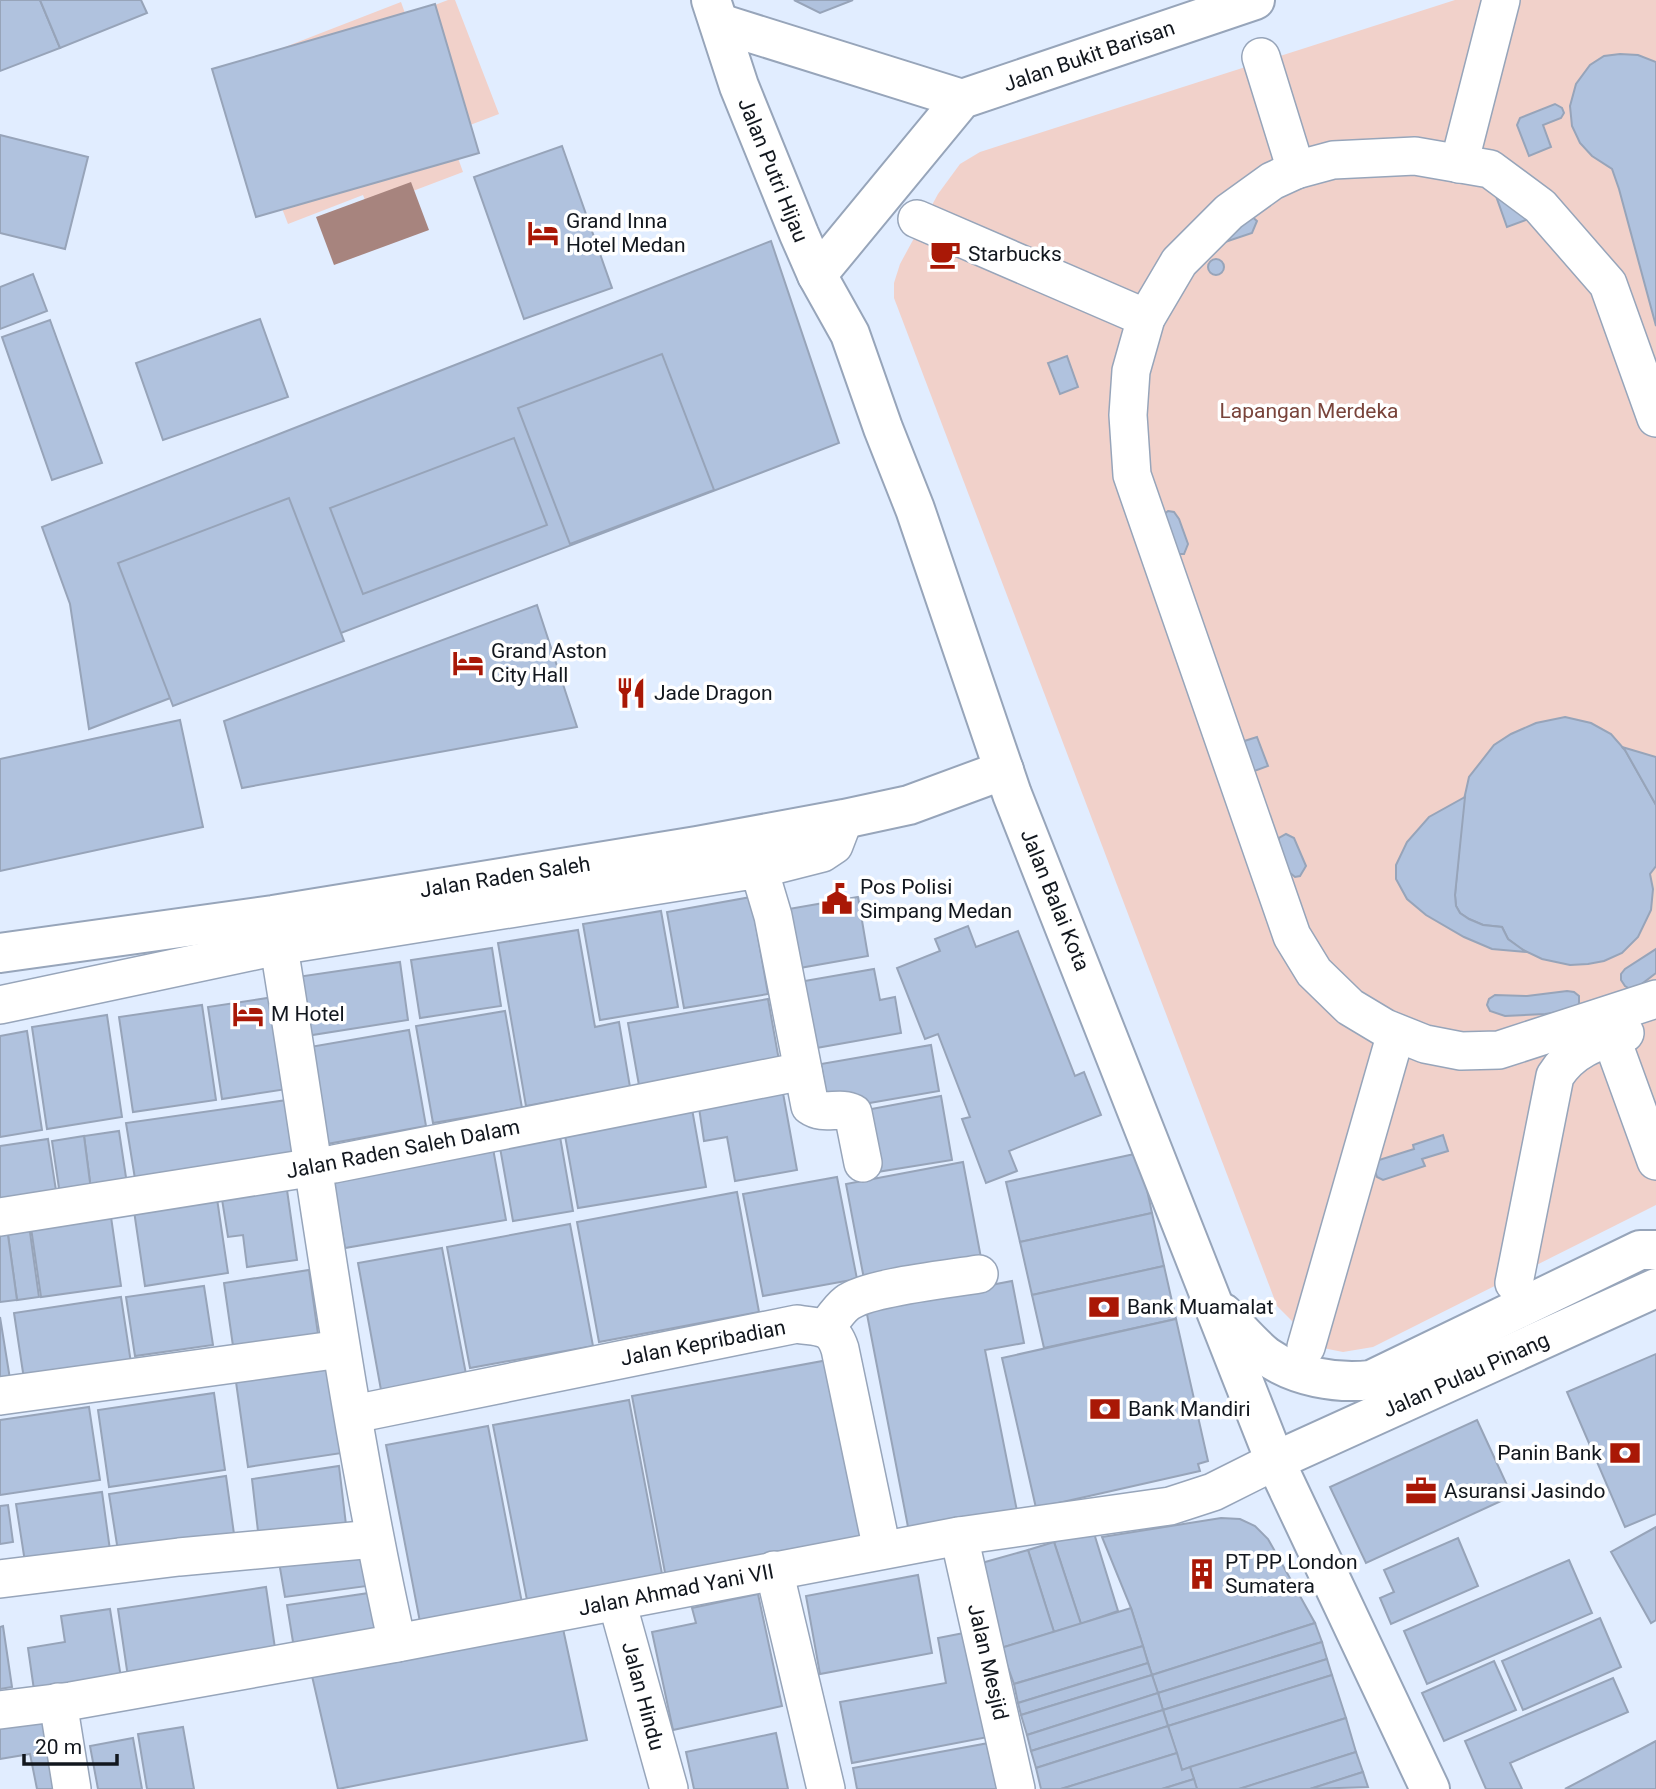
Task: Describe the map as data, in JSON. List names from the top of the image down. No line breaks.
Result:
{"streets":{"main road":["Jalan Bukit Barisan","Jalan Putri Hijau","Jalan Raden Saleh","Jalan Balai Kota","Jalan Pulau Pinang"],"street":["Jalan Raden Saleh Dalam","Jalan Kepribadian","Jalan Ahmad Yani VII","Jalan Mesjid","Jalan Hindu"]},"crossings":[["Jalan Putri Hijau","Jalan Balai Kota"],["Jalan Raden Saleh","Jalan Balai Kota"],["Jalan Balai Kota","Jalan Pulau Pinang"],["Jalan Balai Kota","Jalan Ahmad Yani VII"],["Jalan Pulau Pinang","Jalan Ahmad Yani VII"],["Jalan Ahmad Yani VII","Jalan Mesjid"],["Jalan Ahmad Yani VII","Jalan Hindu"]],"parks":["Lapangan Merdeka"],"places":{"hotel":["Grand Inna Hotel Medan","Grand Aston City Hall","M Hotel"],"cafe":["Starbucks"],"restaurant":["Jade Dragon"],"public building":["Pos Polisi Simpang Medan"],"bank":["Bank Muamalat","Bank Mandiri","Panin Bank"],"office":["Asuransi Jasindo"],"building":["PT PP London Sumatera"]},"scale_bar":"20 m"}
